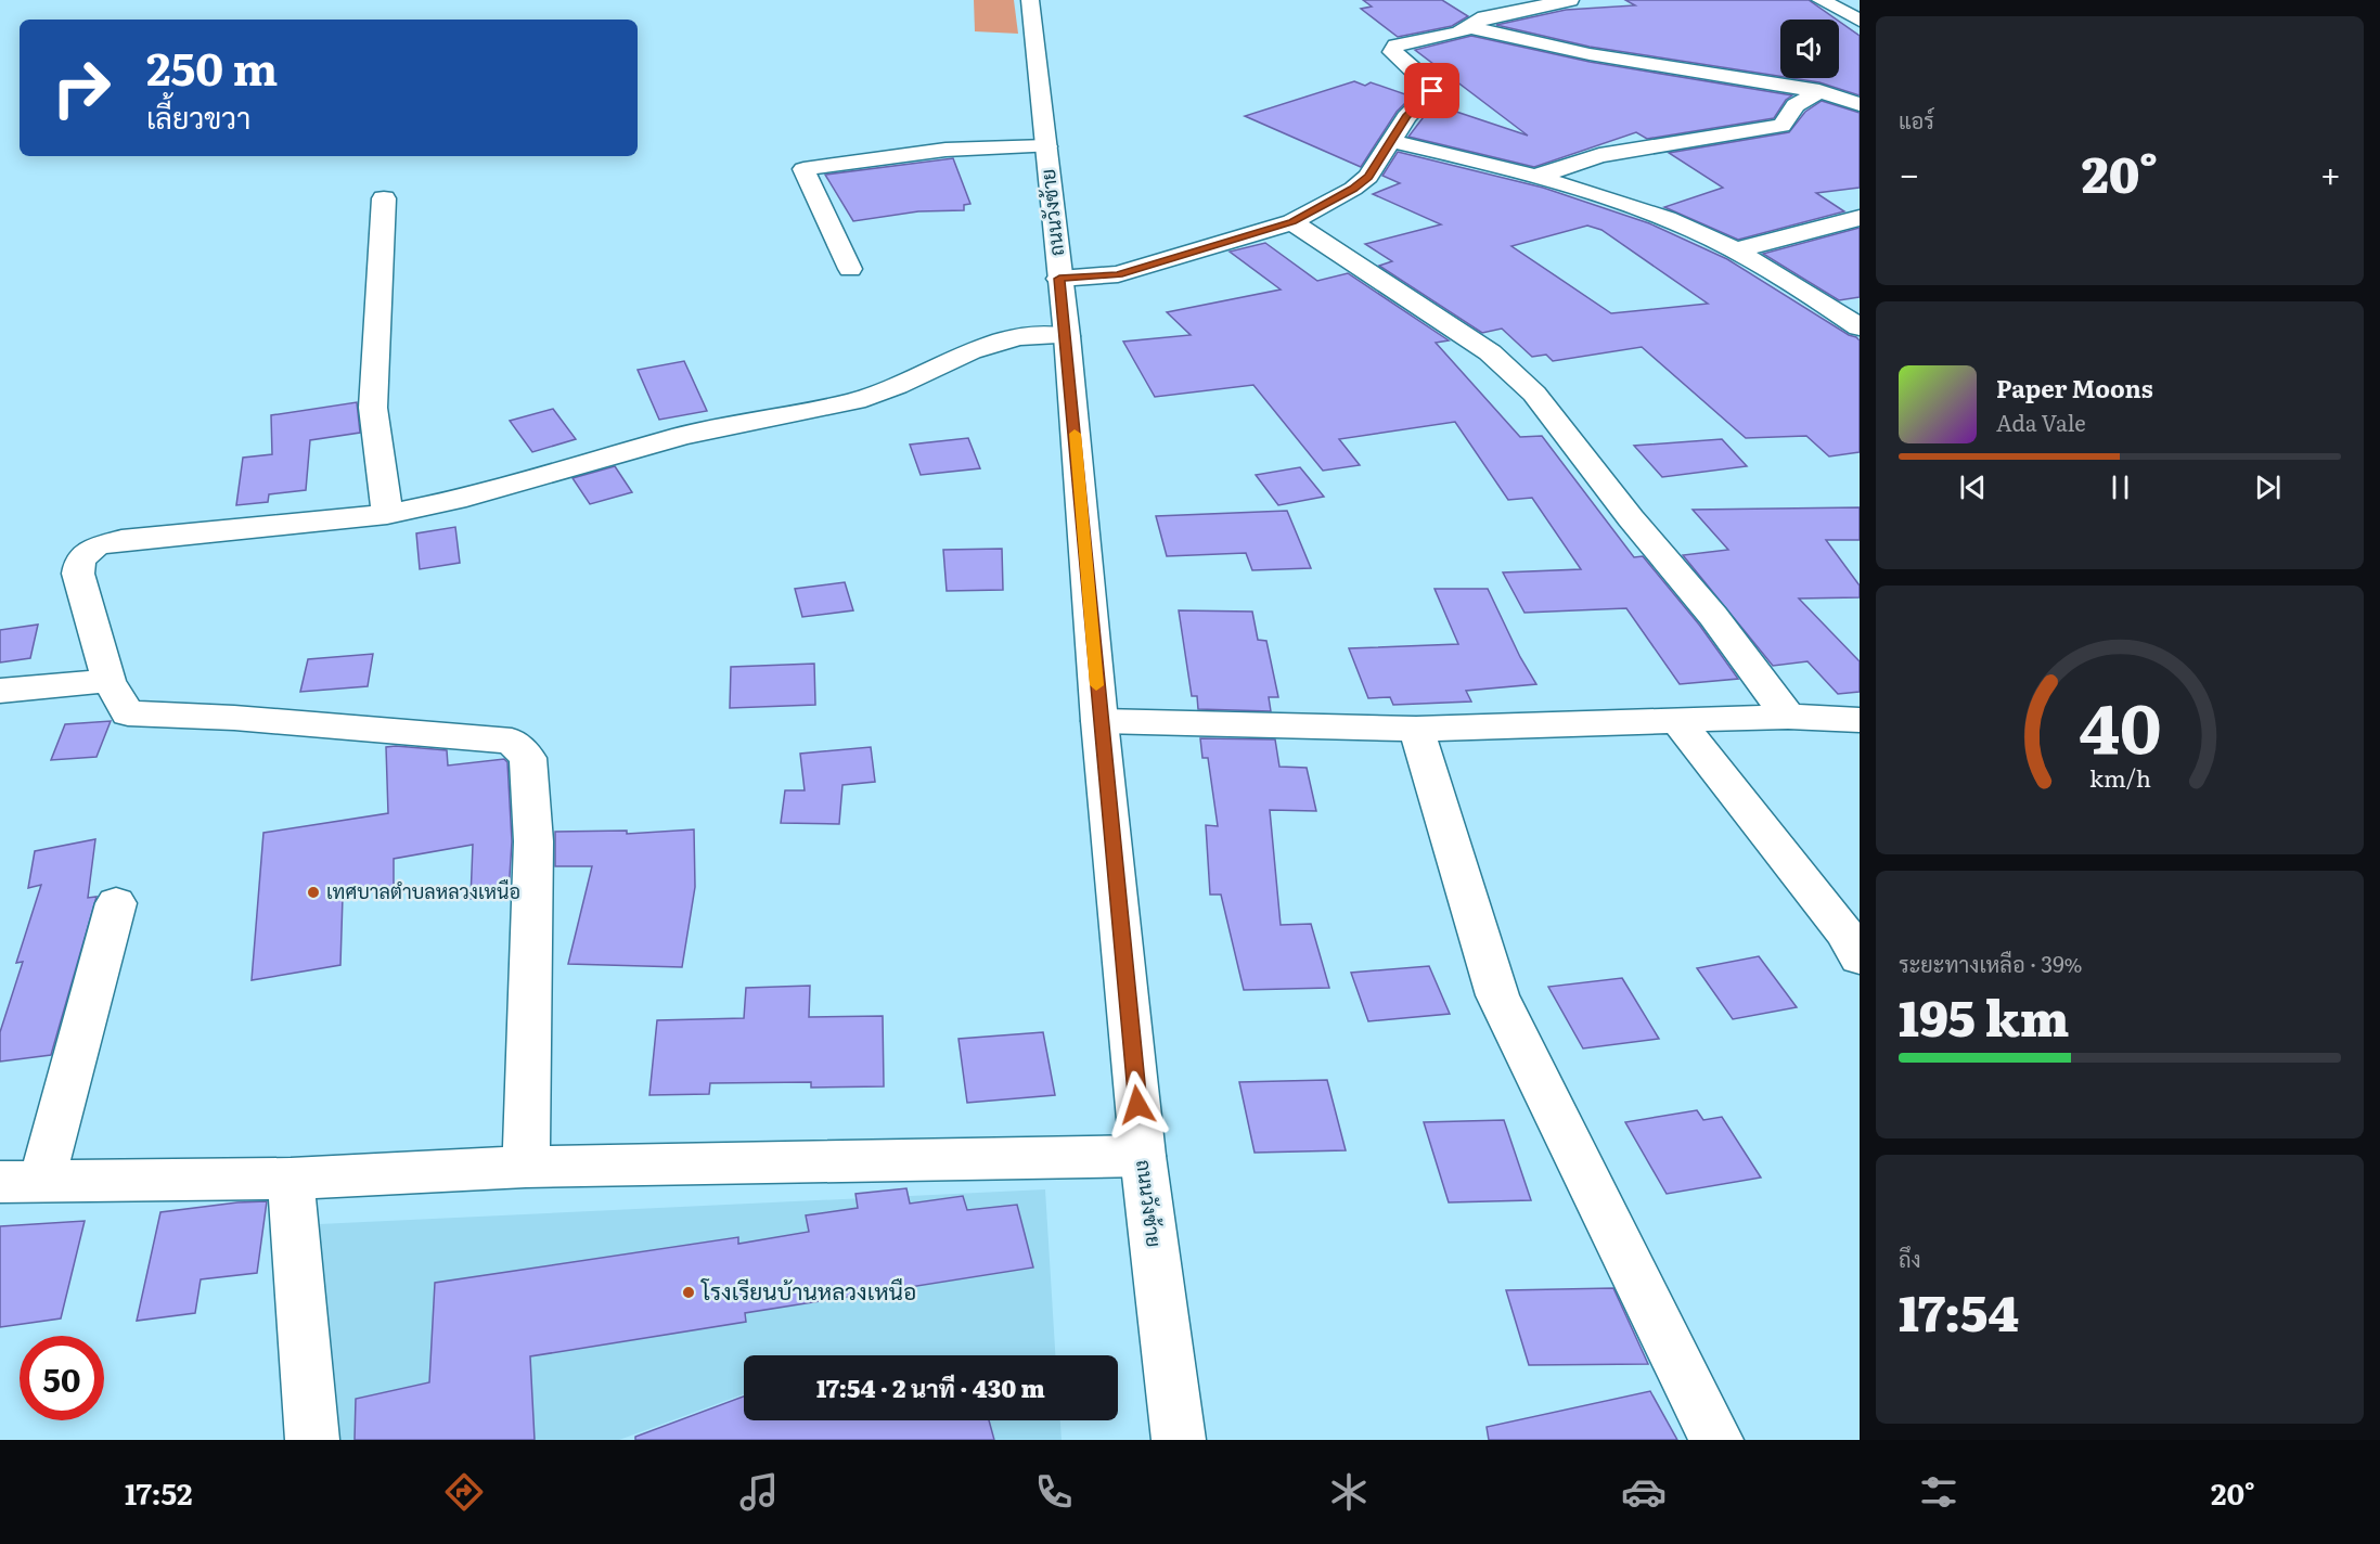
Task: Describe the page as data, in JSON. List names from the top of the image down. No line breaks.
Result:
{"streets":{"street":["ถนนวังซ้าย"]},"places":["เทศบาลตำบลหลวงเหนือ","โรงเรียนบ้านหลวงเหนือ"],"page":{"tile":["แอร์",["ระยะทางเหลือ · 39%","195 km"],["ถึง","17:54"]],"turn":["250 m","เลี้ยวขวา"],"heat":["−","20°","+"],"song":["Paper Moons","Ada Vale"],"limit":"50","trip":"17:54 · 2 นาที · 430 m","tabs":["17:52","20°"],"gauge":["40","km/h"]}}
